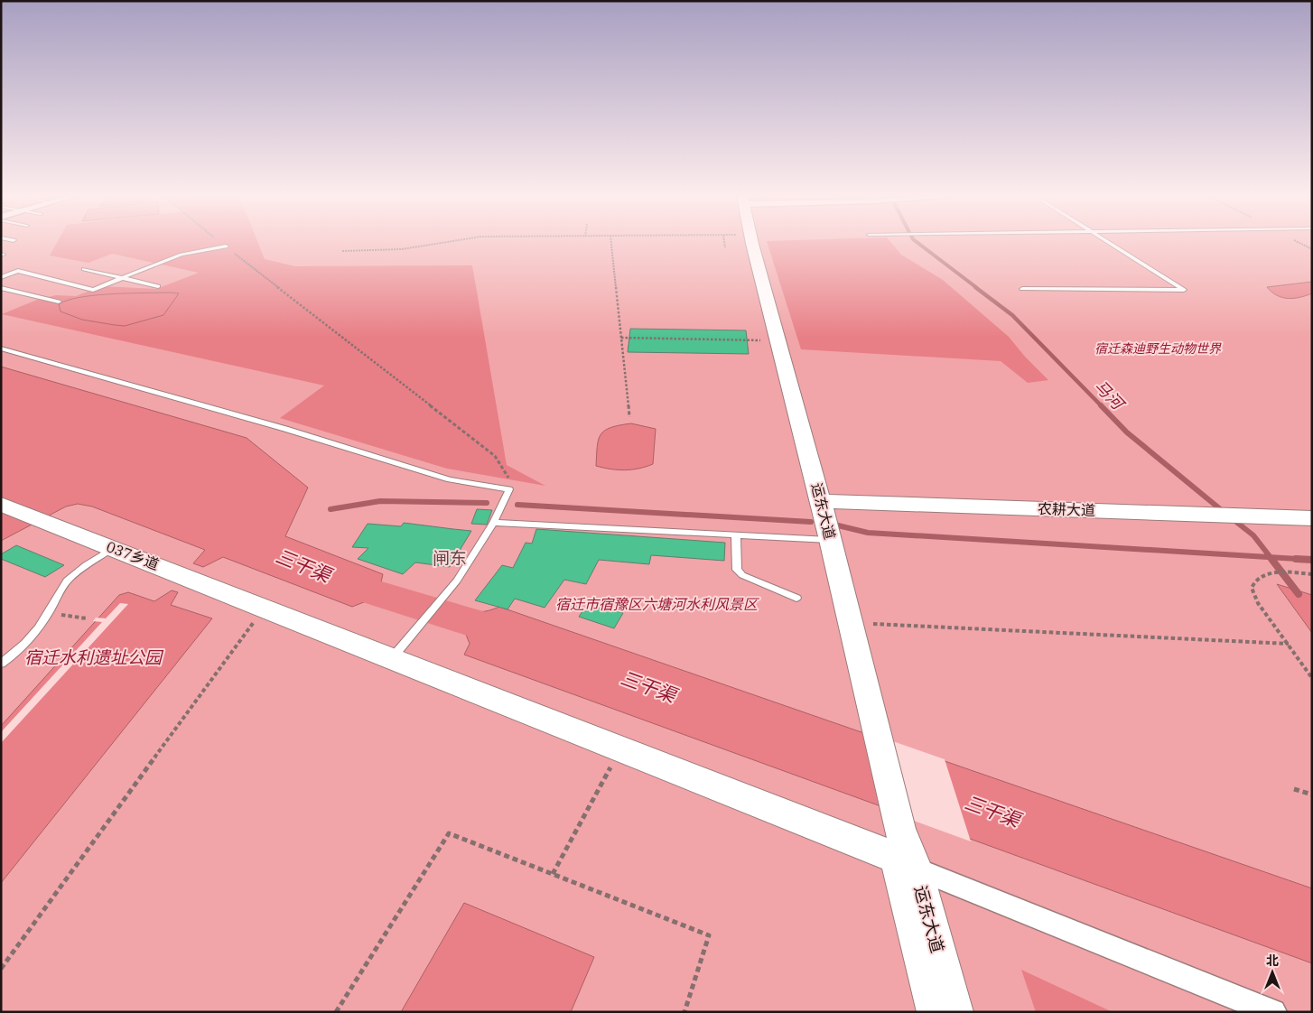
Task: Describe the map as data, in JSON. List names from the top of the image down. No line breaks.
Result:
{"streets":{"main road":["农耕大道","运东大道","037乡道"]},"crossings":[["农耕大道","运东大道"],["运东大道","037乡道"]],"districts":["闸东"],"water":["马河","三干渠"],"parks":["宿迁森迪野生动物世界","宿迁市宿豫区六塘河水利风景区","宿迁水利遗址公园"],"north":"top"}
